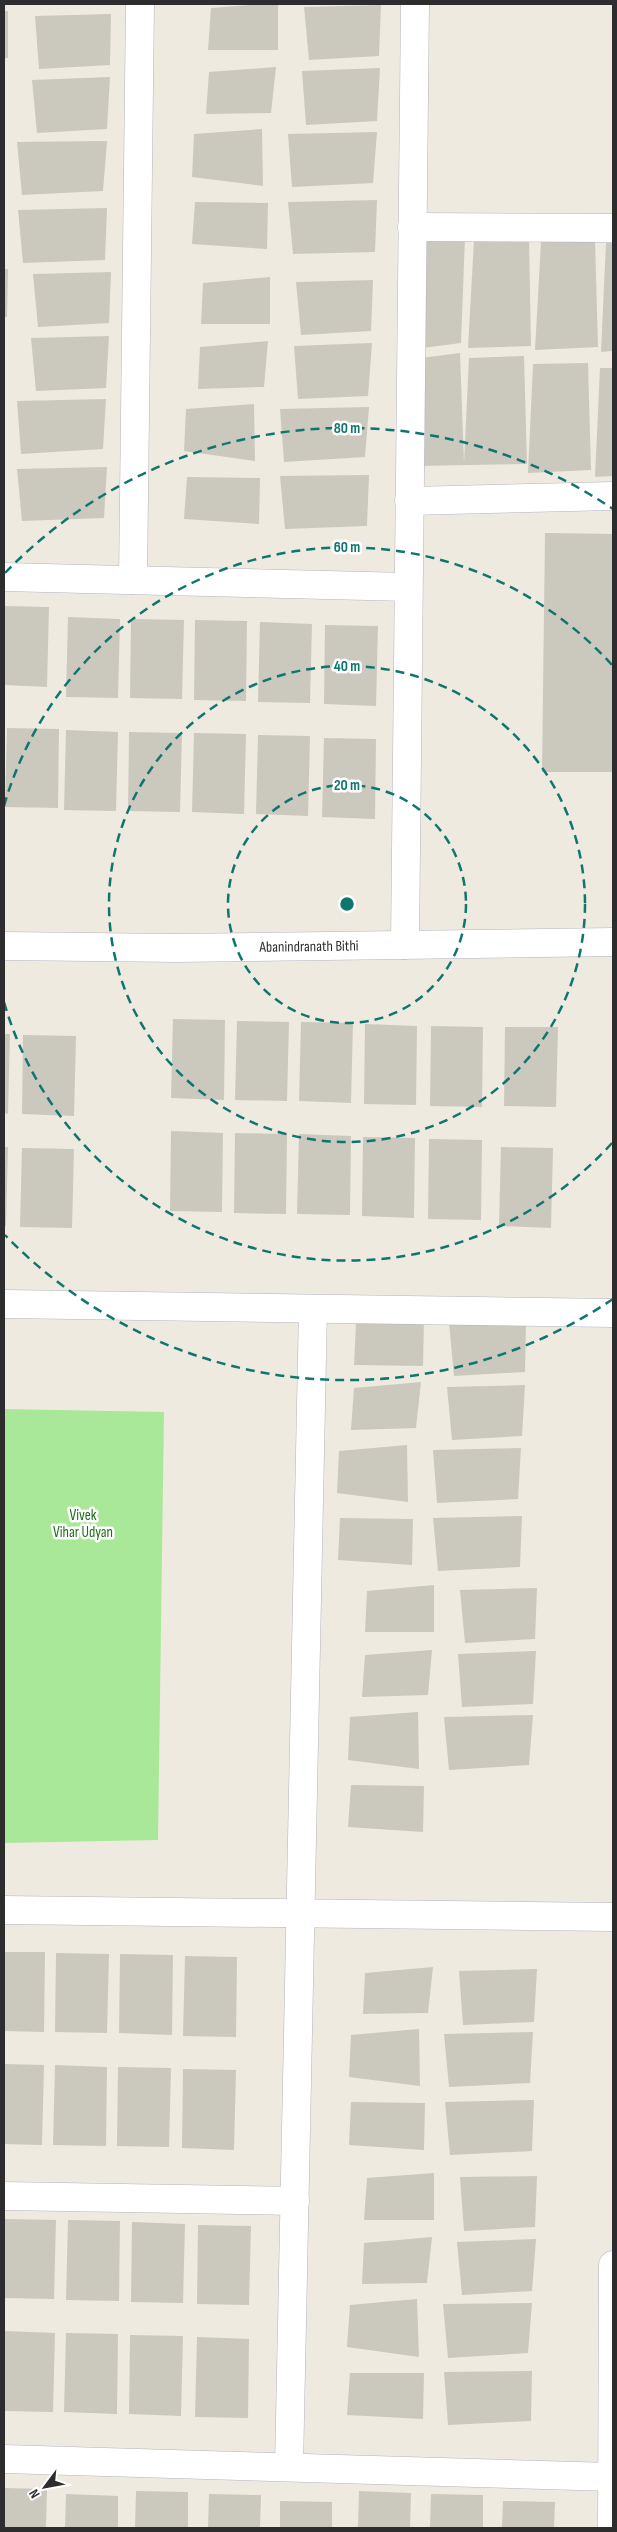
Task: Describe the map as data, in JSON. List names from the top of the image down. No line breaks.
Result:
{"streets":{"street":["Abanindranath Bithi"]},"parks":["Vivek Vihar Udyan"],"north":"bottom left","rings":["80 m","60 m","40 m","20 m"]}
